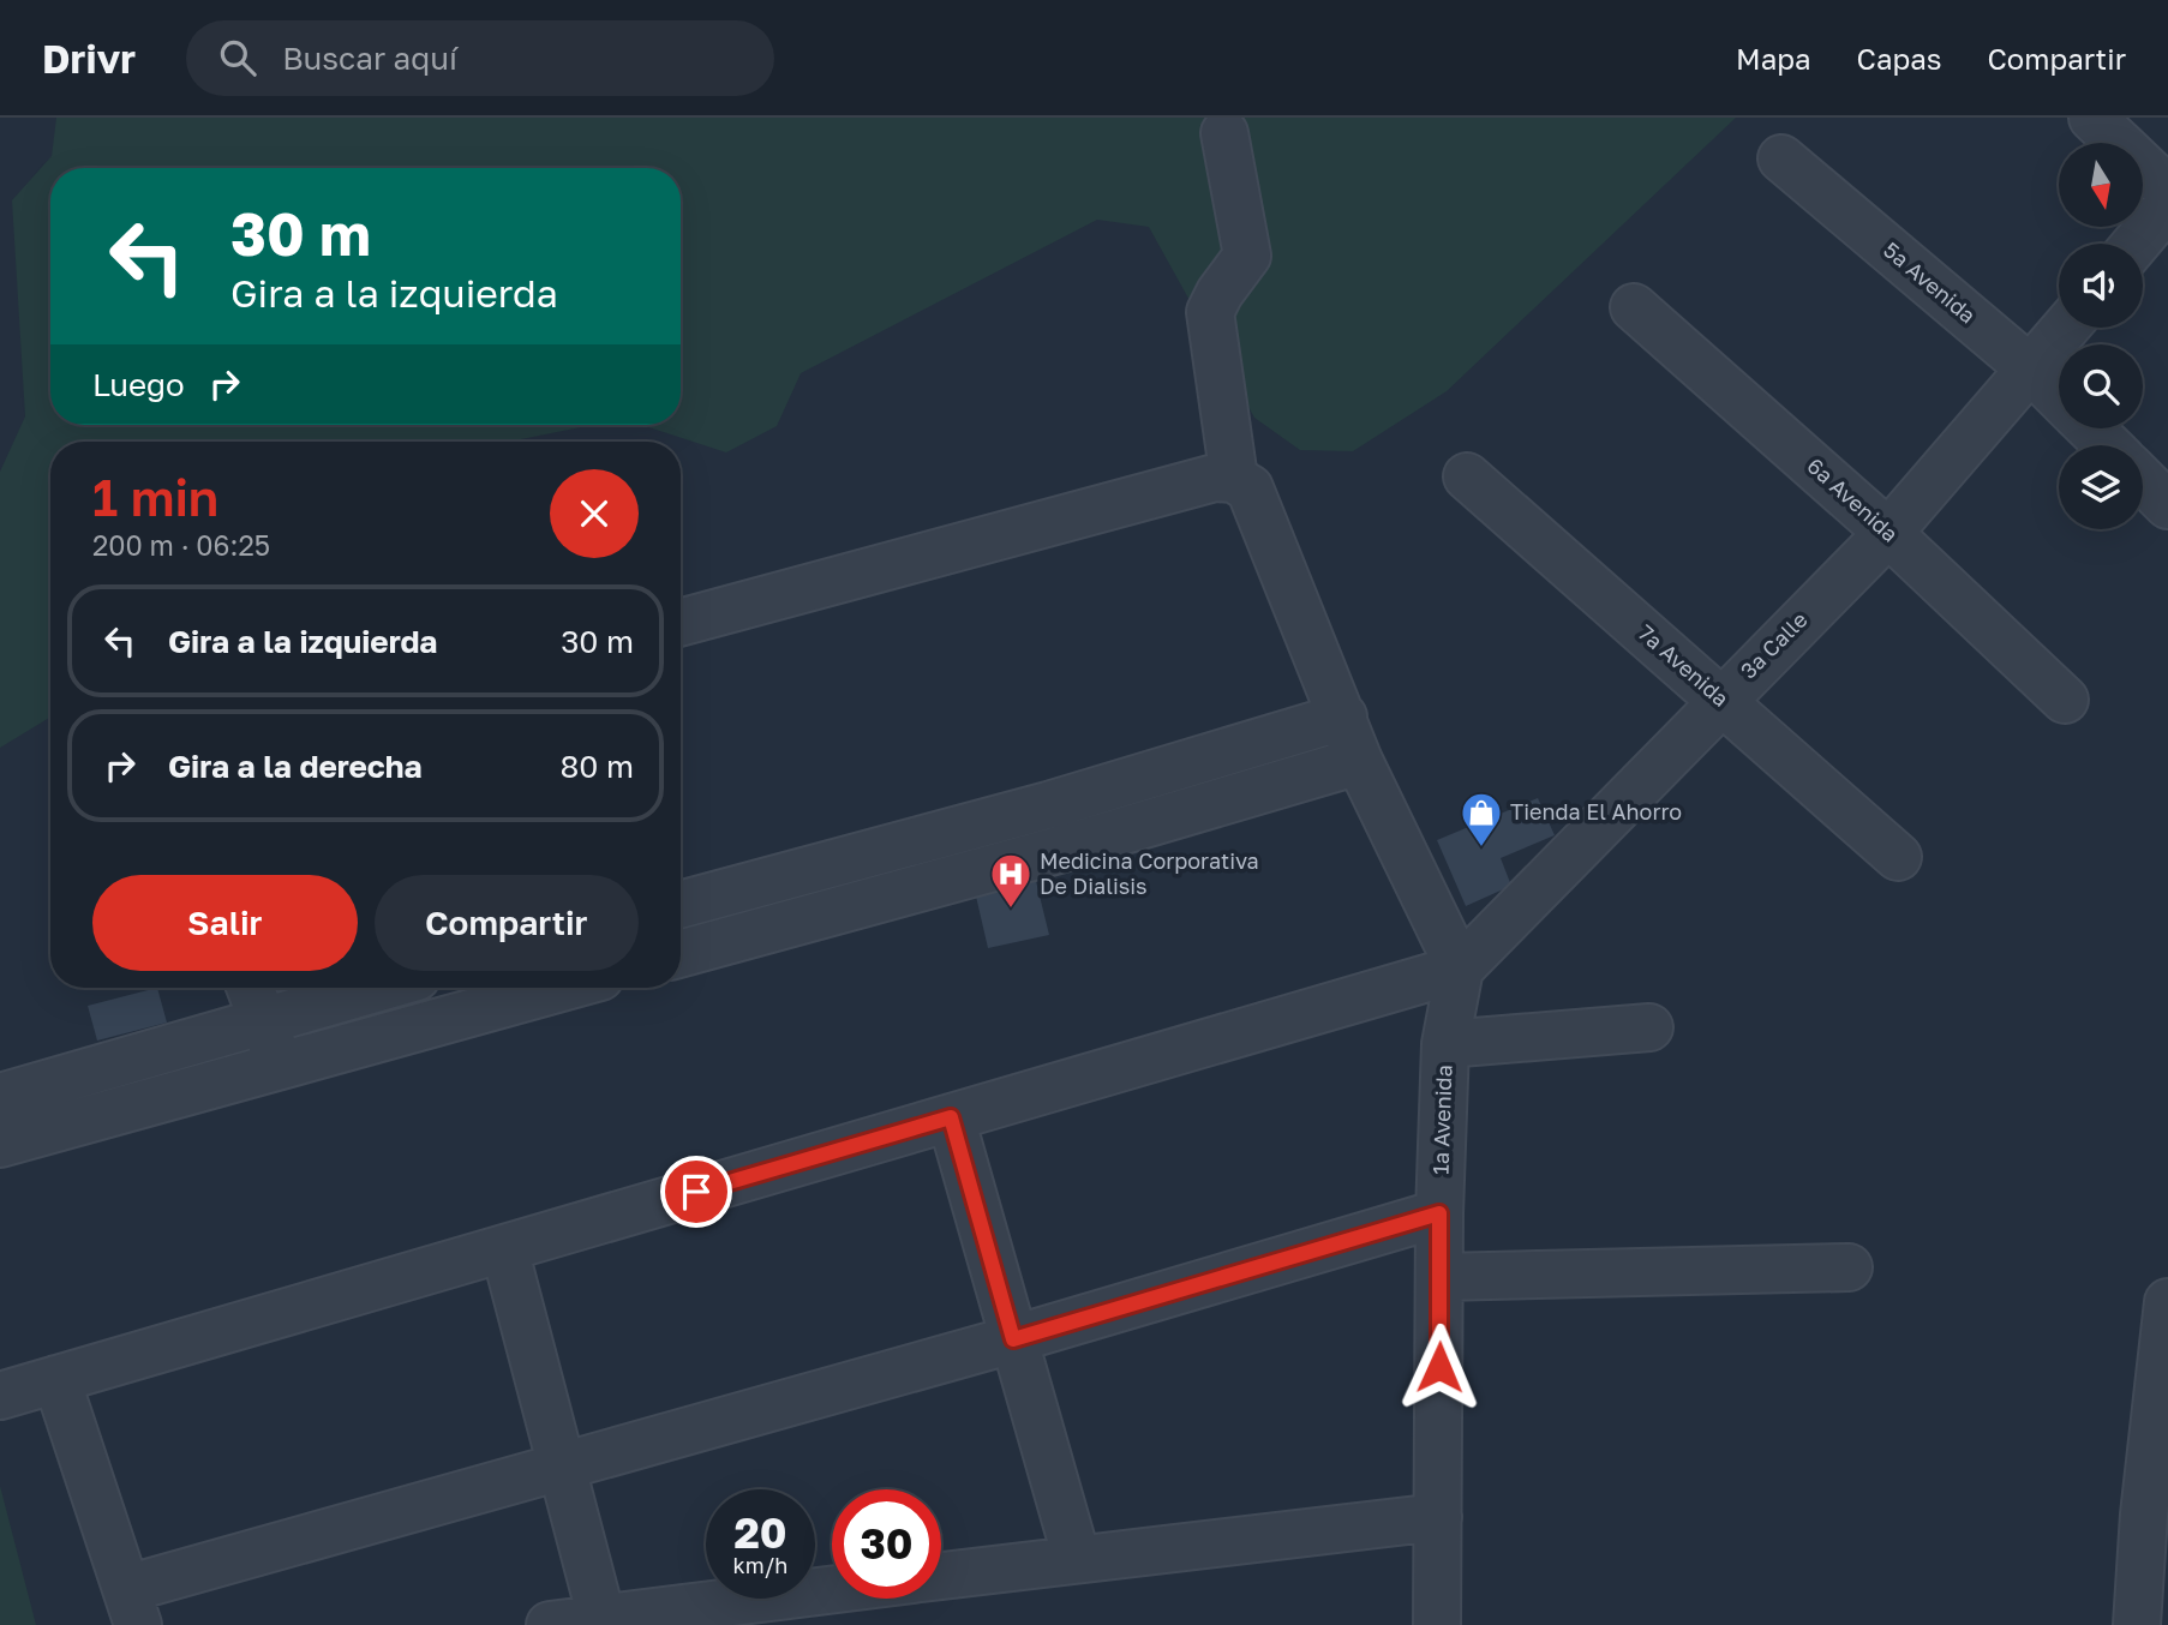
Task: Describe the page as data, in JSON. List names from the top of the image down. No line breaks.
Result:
{"streets":{"street":["5a Avenida","6a Avenida","3a Calle","7a Avenida","1a Avenida"]},"crossings":[["5a Avenida","3a Calle"],["6a Avenida","3a Calle"],["3a Calle","7a Avenida"],["3a Calle","1a Avenida"]],"places":{"shop":["Tienda El Ahorro"],"hospital":["Medicina Corporativa De Dialisis"]},"north":"bottom","page":{"header":"Drivr","search":"Buscar aquí","nav":["Mapa","Capas","Compartir"],"turn":["30 m","Gira a la izquierda"],"then":"Luego","heading":["1 min","200 m · 06:25"],"list":[{"name":"Gira a la izquierda","value":"30 m"},{"name":"Gira a la derecha","value":"80 m"}],"buttons":["Salir","Compartir"],"speed":"20 km/h","limit":"30"}}
